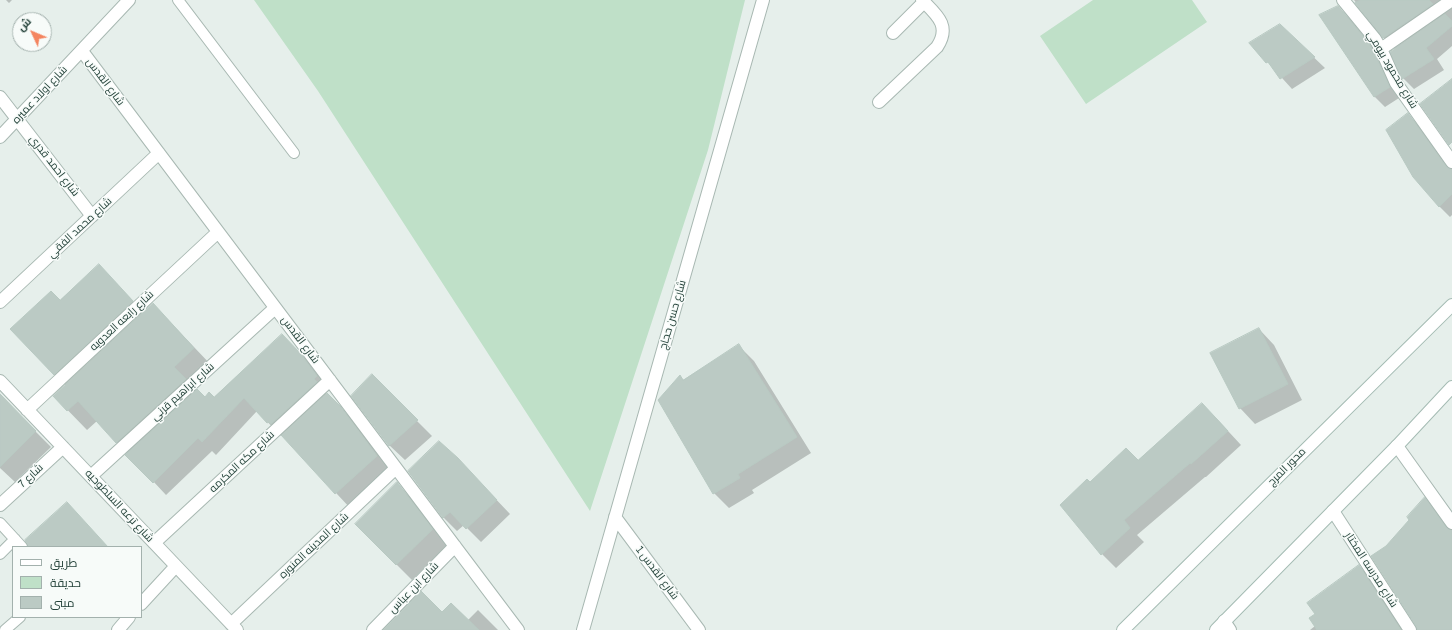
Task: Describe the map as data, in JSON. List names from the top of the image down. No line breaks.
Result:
{"streets":{"street":["شارع محمود بيومي","شارع القدس","شارع اولاد عميره","شارع احمد قدري","شارع محمد الفقي","شارع حسن حجاج","شارع رابعه العدويه","شارع ابراهيم قرني","شارع مكه المكرمه","محور المرج","شارع 7","شارع ترعه السلطوحيه","شارع المدينه المنوره","شارع مدرسه المختار","شارع القدس 1","شارع ابن عباس"]},"crossings":[["شارع القدس","شارع اولاد عميره"],["شارع القدس","شارع محمد الفقي"],["شارع القدس","شارع رابعه العدويه"],["شارع القدس","شارع ابراهيم قرني"],["شارع القدس","شارع مكه المكرمه"],["شارع القدس","شارع المدينه المنوره"],["شارع القدس","شارع ابن عباس"],["شارع اولاد عميره","شارع احمد قدري"],["شارع احمد قدري","شارع محمد الفقي"],["شارع حسن حجاج","شارع القدس 1"],["شارع رابعه العدويه","شارع ترعه السلطوحيه"],["شارع ابراهيم قرني","شارع ترعه السلطوحيه"],["شارع مكه المكرمه","شارع ترعه السلطوحيه"],["شارع 7","شارع ترعه السلطوحيه"],["شارع ترعه السلطوحيه","شارع المدينه المنوره"]],"legend":["طريق","حديقة","مبنى"],"north":"top left"}
